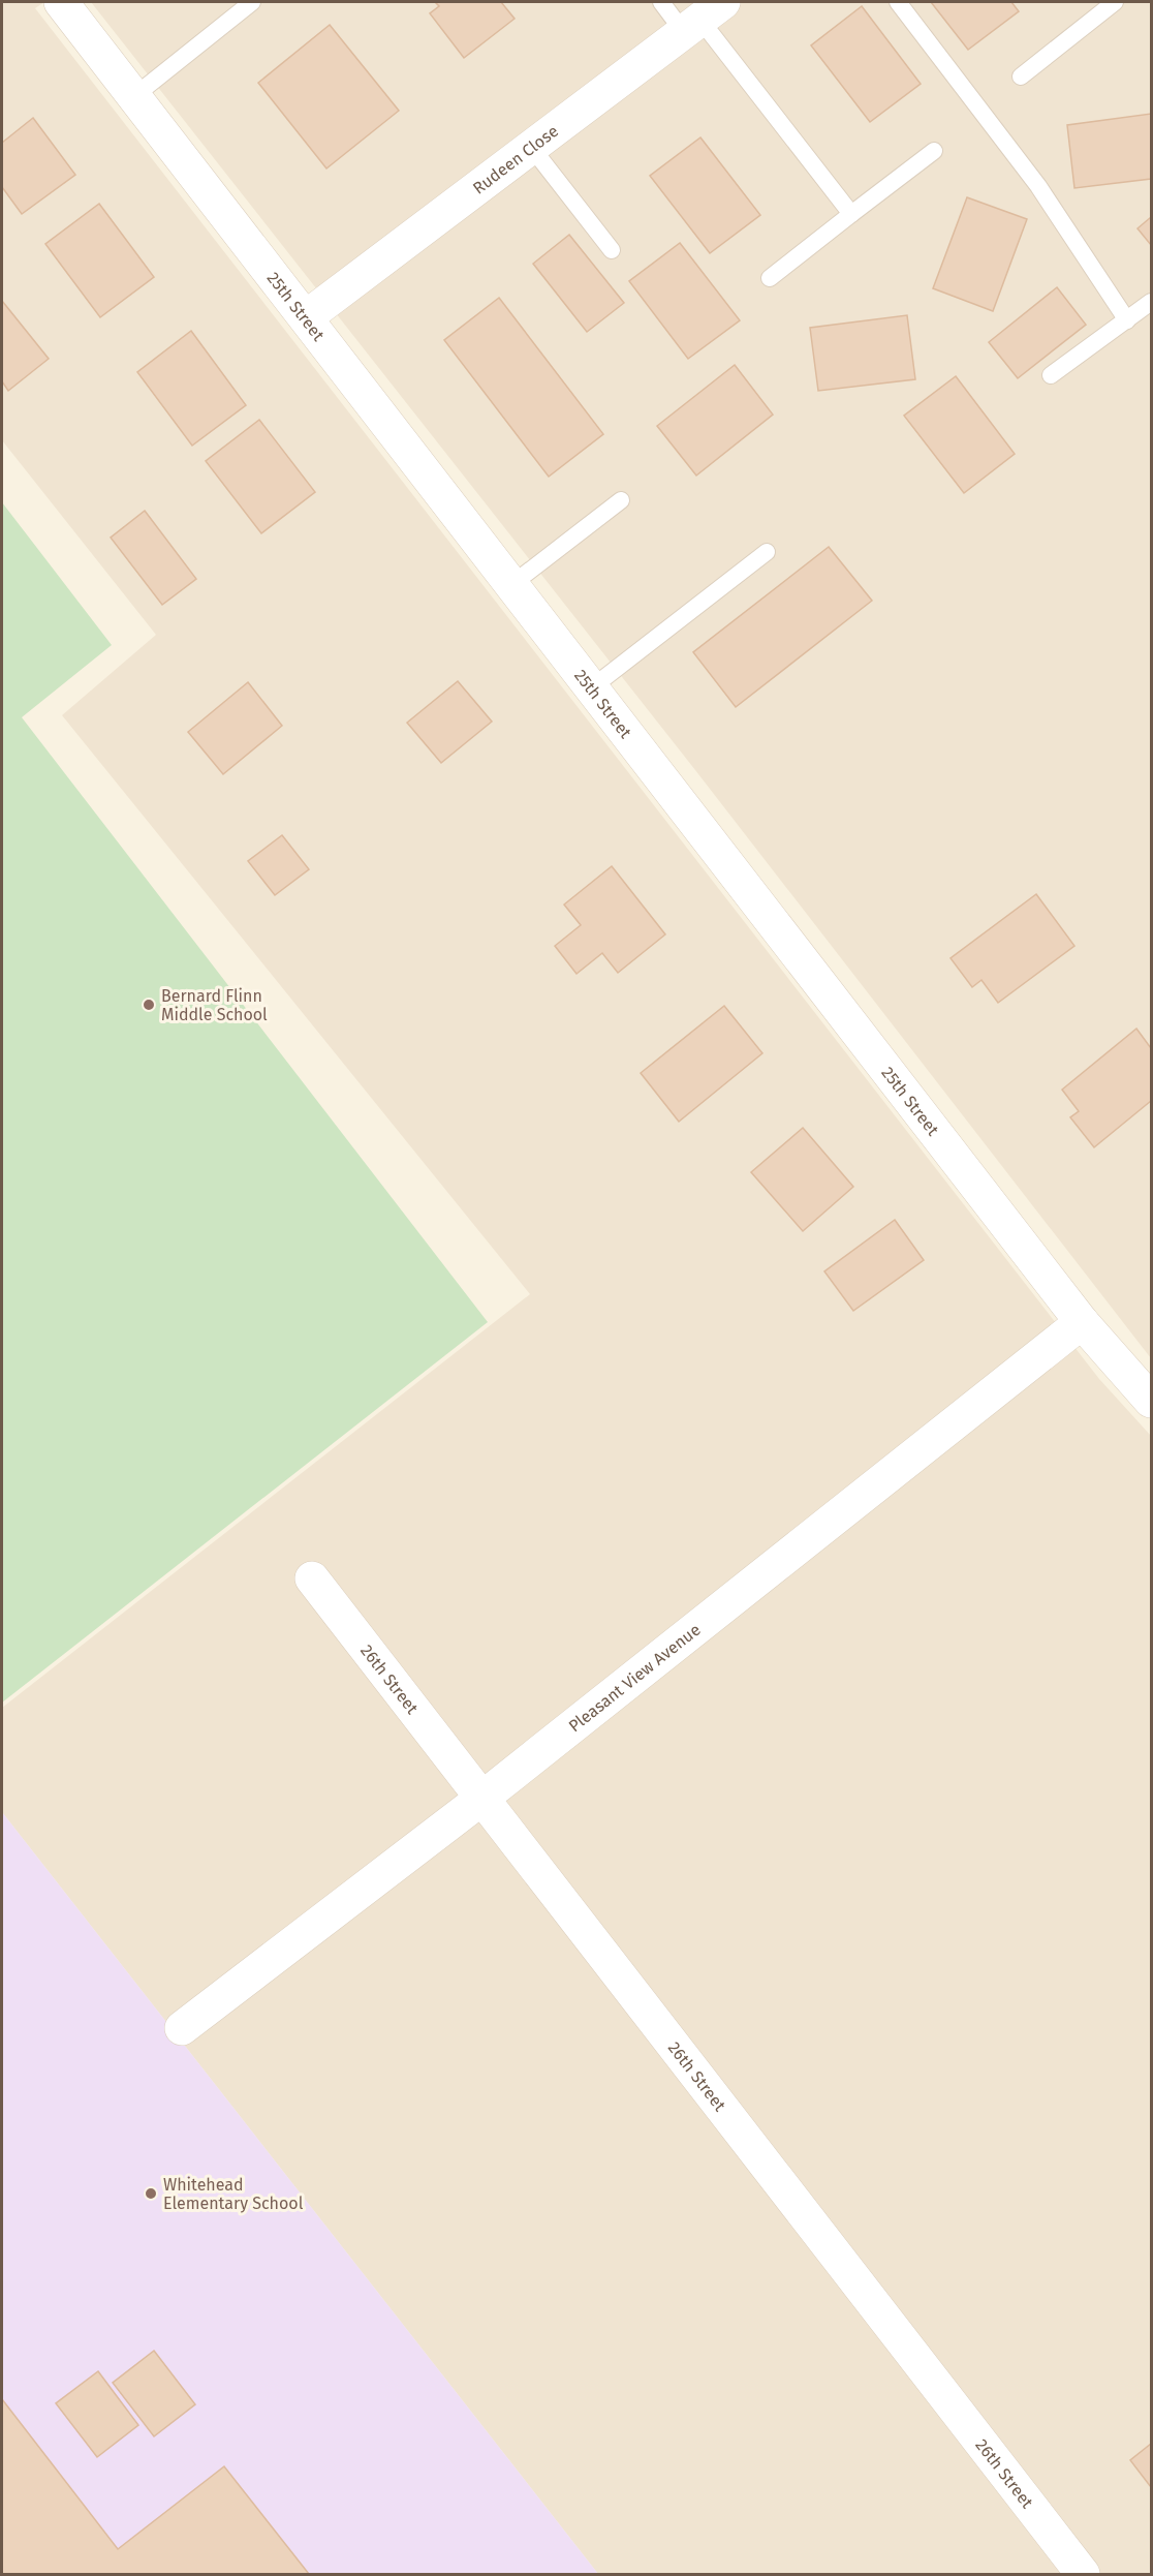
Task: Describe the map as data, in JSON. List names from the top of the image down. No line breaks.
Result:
{"streets":{"street":["Rudeen Close","25th Street","Pleasant View Avenue","26th Street"]},"crossings":[["Rudeen Close","25th Street"],["25th Street","Pleasant View Avenue"],["Pleasant View Avenue","26th Street"]],"places":["Bernard Flinn Middle School","Whitehead Elementary School"]}
